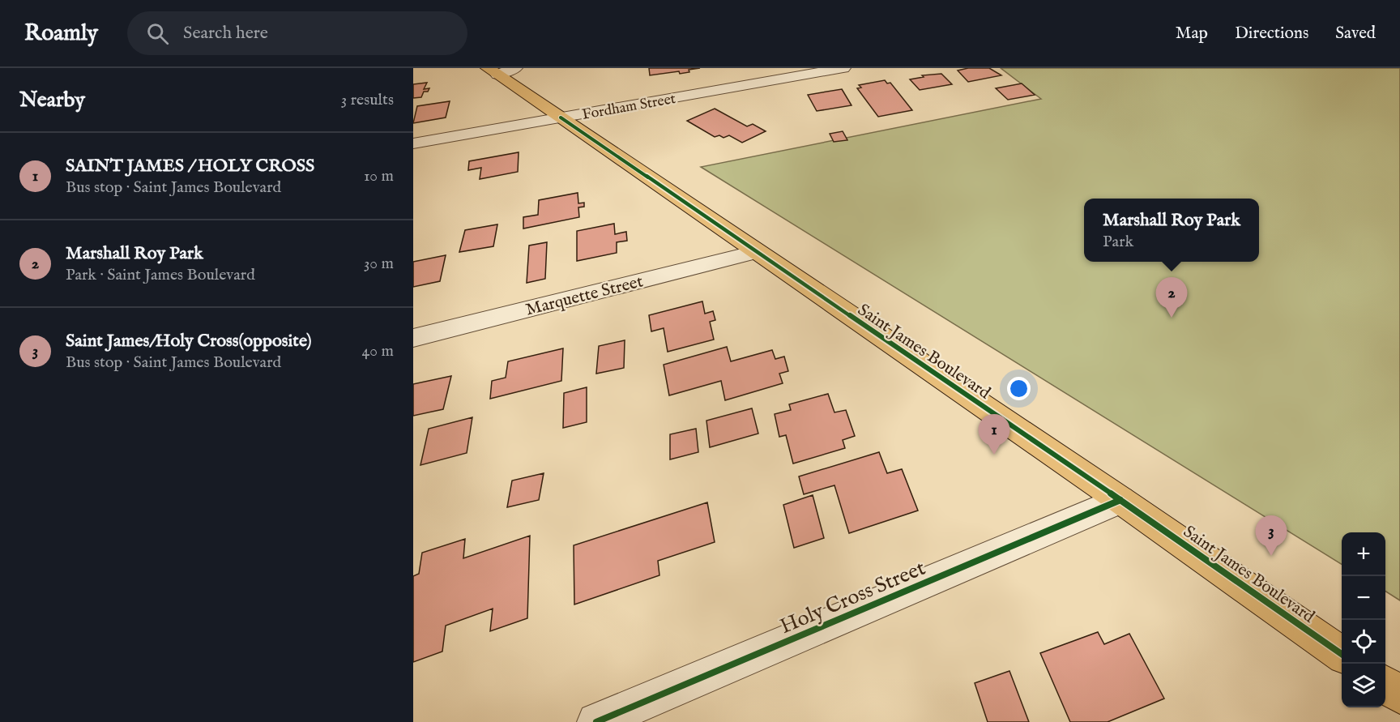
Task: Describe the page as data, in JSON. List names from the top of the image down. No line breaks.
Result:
{"streets":{"main road":["Saint James Boulevard"],"street":["Fordham Street","Marquette Street","Holy Cross Street"]},"crossings":[["Fordham Street","Saint James Boulevard"],["Marquette Street","Saint James Boulevard"],["Saint James Boulevard","Holy Cross Street"]],"page":{"header":"Roamly","search":"Search here","nav":["Map","Directions","Saved"],"heading":["Nearby","3 results"],"list":[{"mark":"1","name":"SAINT JAMES / HOLY CROSS","note":"Bus stop · Saint James Boulevard","value":"10 m"},{"mark":"2","name":"Marshall Roy Park","note":"Park · Saint James Boulevard","value":"30 m"},{"mark":"3","name":"Saint James/Holy Cross(opposite)","note":"Bus stop · Saint James Boulevard","value":"40 m"}],"popup":["Marshall Roy Park","Park"],"pins":["2","1","3"],"map_buttons":["+","−"]}}
